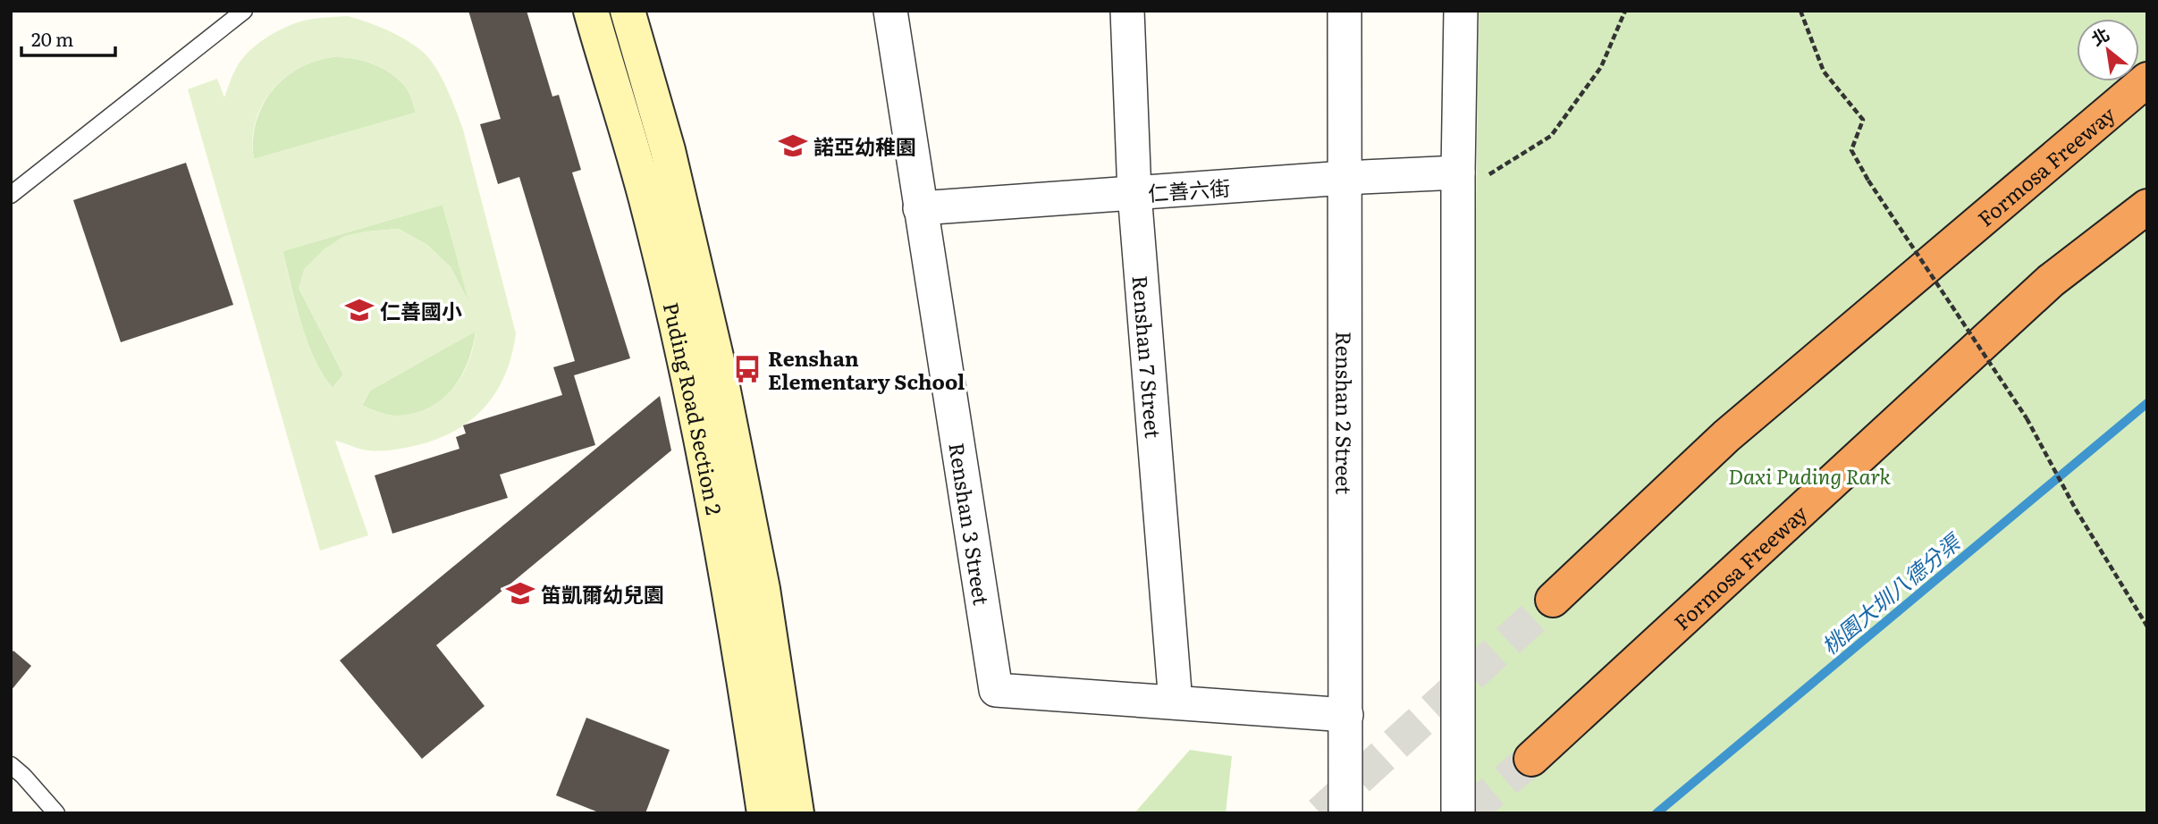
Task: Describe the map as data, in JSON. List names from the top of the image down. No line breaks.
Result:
{"streets":{"highway":["Formosa Freeway"],"street":["仁善六街","Renshan 7 Street","Puding Road Section 2","Renshan 2 Street","Renshan 3 Street"]},"crossings":[["仁善六街","Renshan 7 Street"],["仁善六街","Renshan 2 Street"],["仁善六街","Renshan 3 Street"],["Renshan 7 Street","Renshan 3 Street"],["Renshan 2 Street","Renshan 3 Street"]],"water":["桃園大圳八德分渠"],"parks":["Daxi Puding Rark"],"places":{"school or university":["諾亞幼稚園","仁善國小","笛凱爾幼兒園"],"bus stop":["Renshan Elementary School"]},"scale_bar":"20 m","north":"top left"}
